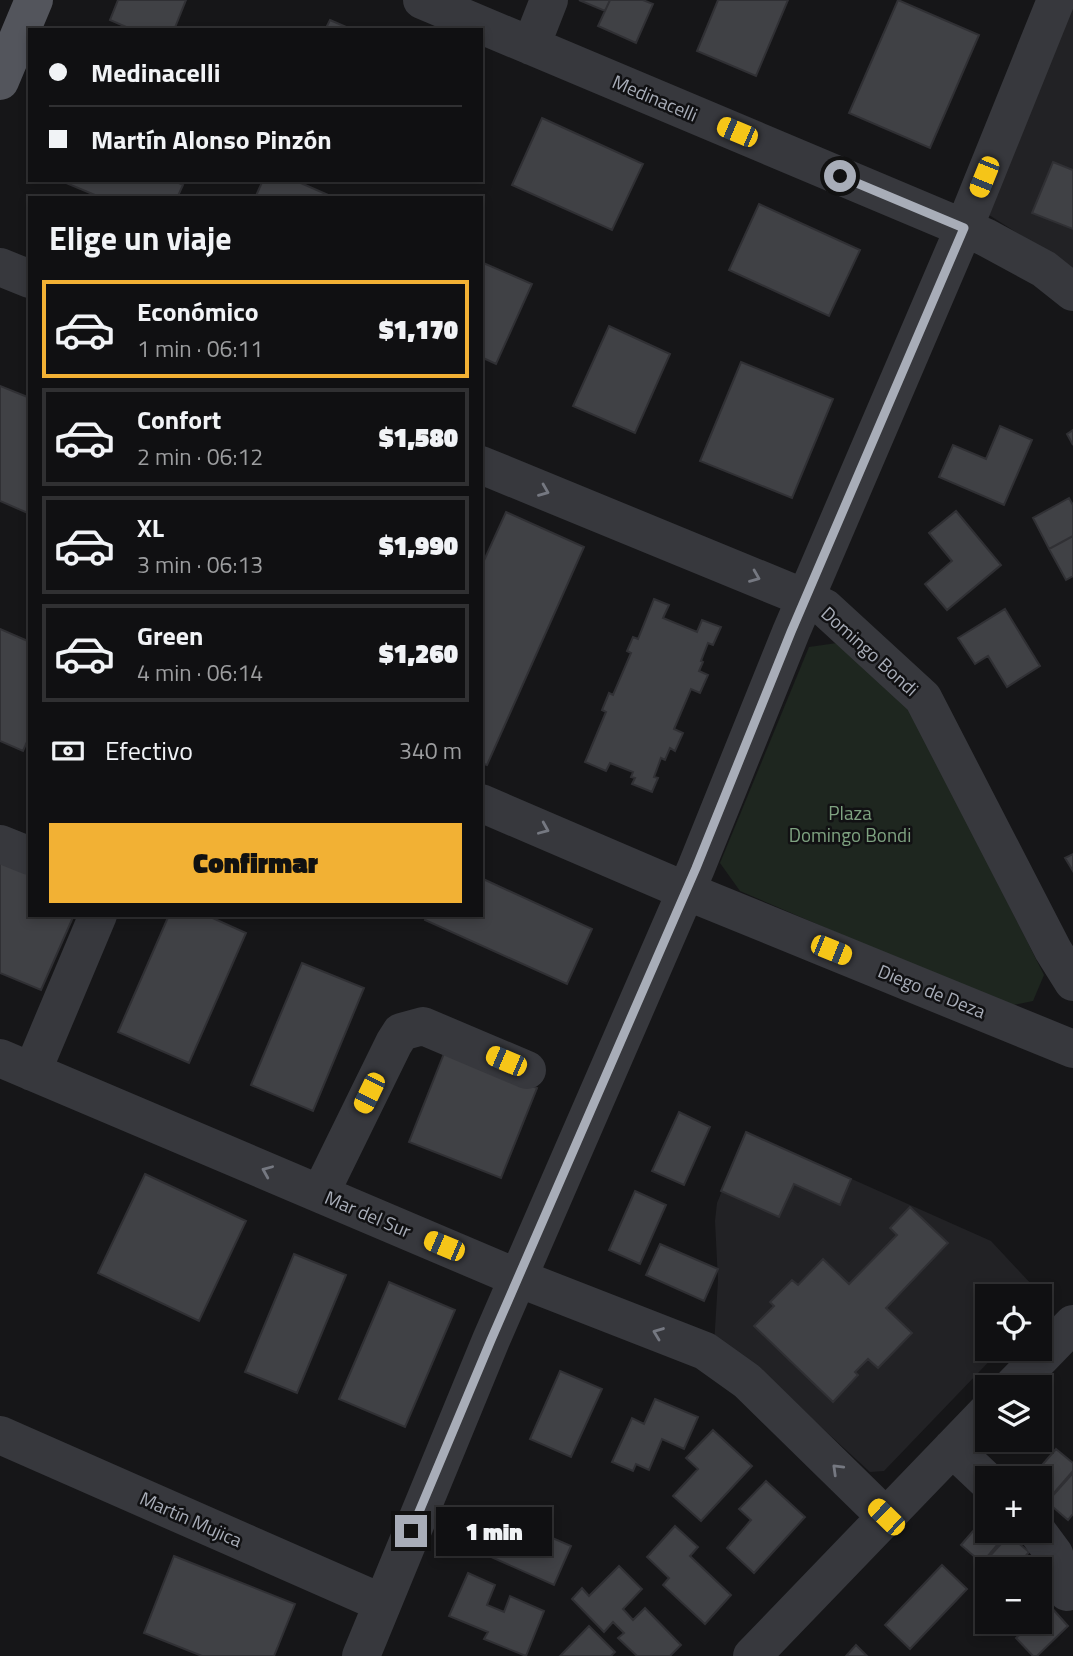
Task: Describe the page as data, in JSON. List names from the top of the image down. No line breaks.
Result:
{"streets":{"street":["Medinacelli","Domingo Bondi","Diego de Deza","Mar del Sur","Martín Mujica"]},"one_way":["Domingo Bondi","Mar del Sur"],"parks":["Plaza Domingo Bondi"],"page":{"banner":["Medinacelli","Martín Alonso Pinzón"],"heading":"Elige un viaje","list":[{"name":"Económico","note":"1 min · 06:11","value":"$1,170"},{"name":"Confort","note":"2 min · 06:12","value":"$1,580"},{"name":"XL","note":"3 min · 06:13","value":"$1,990"},{"name":"Green","note":"4 min · 06:14","value":"$1,260"}],"pay":["Efectivo","340 m"],"buttons":"Confirmar","map_buttons":["+","−"],"bubble":"1 min"}}
